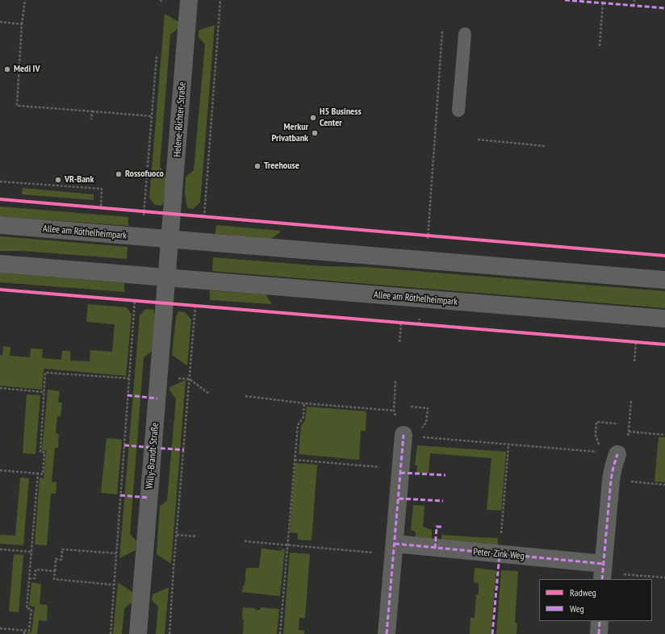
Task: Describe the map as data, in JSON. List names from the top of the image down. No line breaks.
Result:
{"streets":{"street":["Helene-Richter-Straße","Allee am Röthelheimpark","Willy-Brandt-Straße","Peter-Zink-Weg"]},"crossings":[["Helene-Richter-Straße","Allee am Röthelheimpark"],["Allee am Röthelheimpark","Willy-Brandt-Straße"]],"places":["Medi IV","H5 Business Center","Merkur Privatbank","Treehouse","Rossofuoco","VR-Bank"],"legend":["Radweg","Weg"]}
